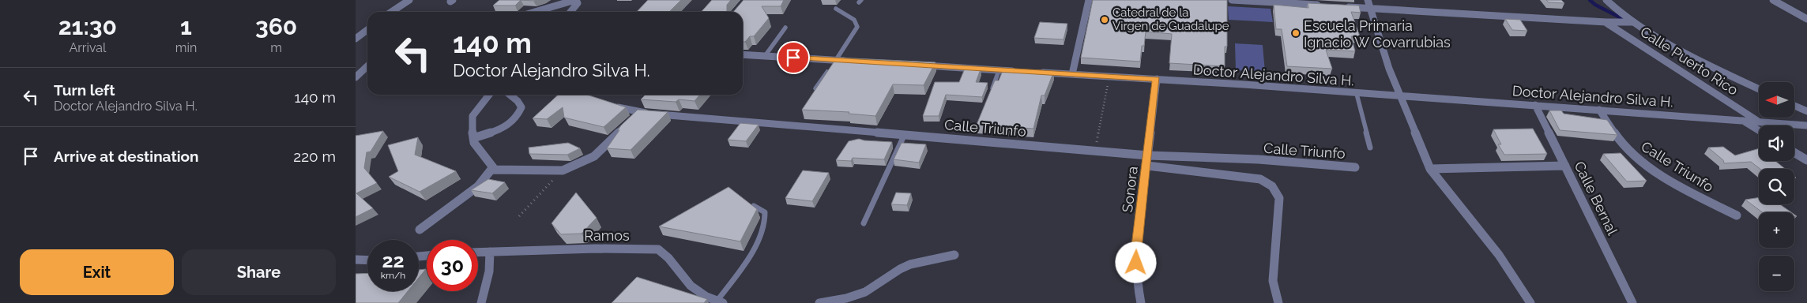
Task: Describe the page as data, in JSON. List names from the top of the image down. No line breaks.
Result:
{"streets":{"street":["Calle Puerto Rico","Doctor Alejandro Silva H.","Calle Triunfo","Sonora","Calle Bernal","Ramos"]},"crossings":[["Calle Puerto Rico","Doctor Alejandro Silva H."],["Doctor Alejandro Silva H.","Calle Triunfo"],["Doctor Alejandro Silva H.","Sonora"],["Doctor Alejandro Silva H.","Calle Bernal"],["Calle Triunfo","Sonora"]],"places":["Catedral de la Virgen de Guadalupe","Escuela Primaria Ignacio W Covarrubias"],"north":"left","page":{"eta":["21:30","Arrival","1","min","360","m"],"turn":["140 m","Doctor Alejandro Silva H."],"list":[{"name":"Turn left","note":"Doctor Alejandro Silva H.","value":"140 m"},{"name":"Arrive at destination","value":"220 m"}],"map_buttons":["+","−"],"speed":"22 km/h","limit":"30","buttons":["Exit","Share"]}}
